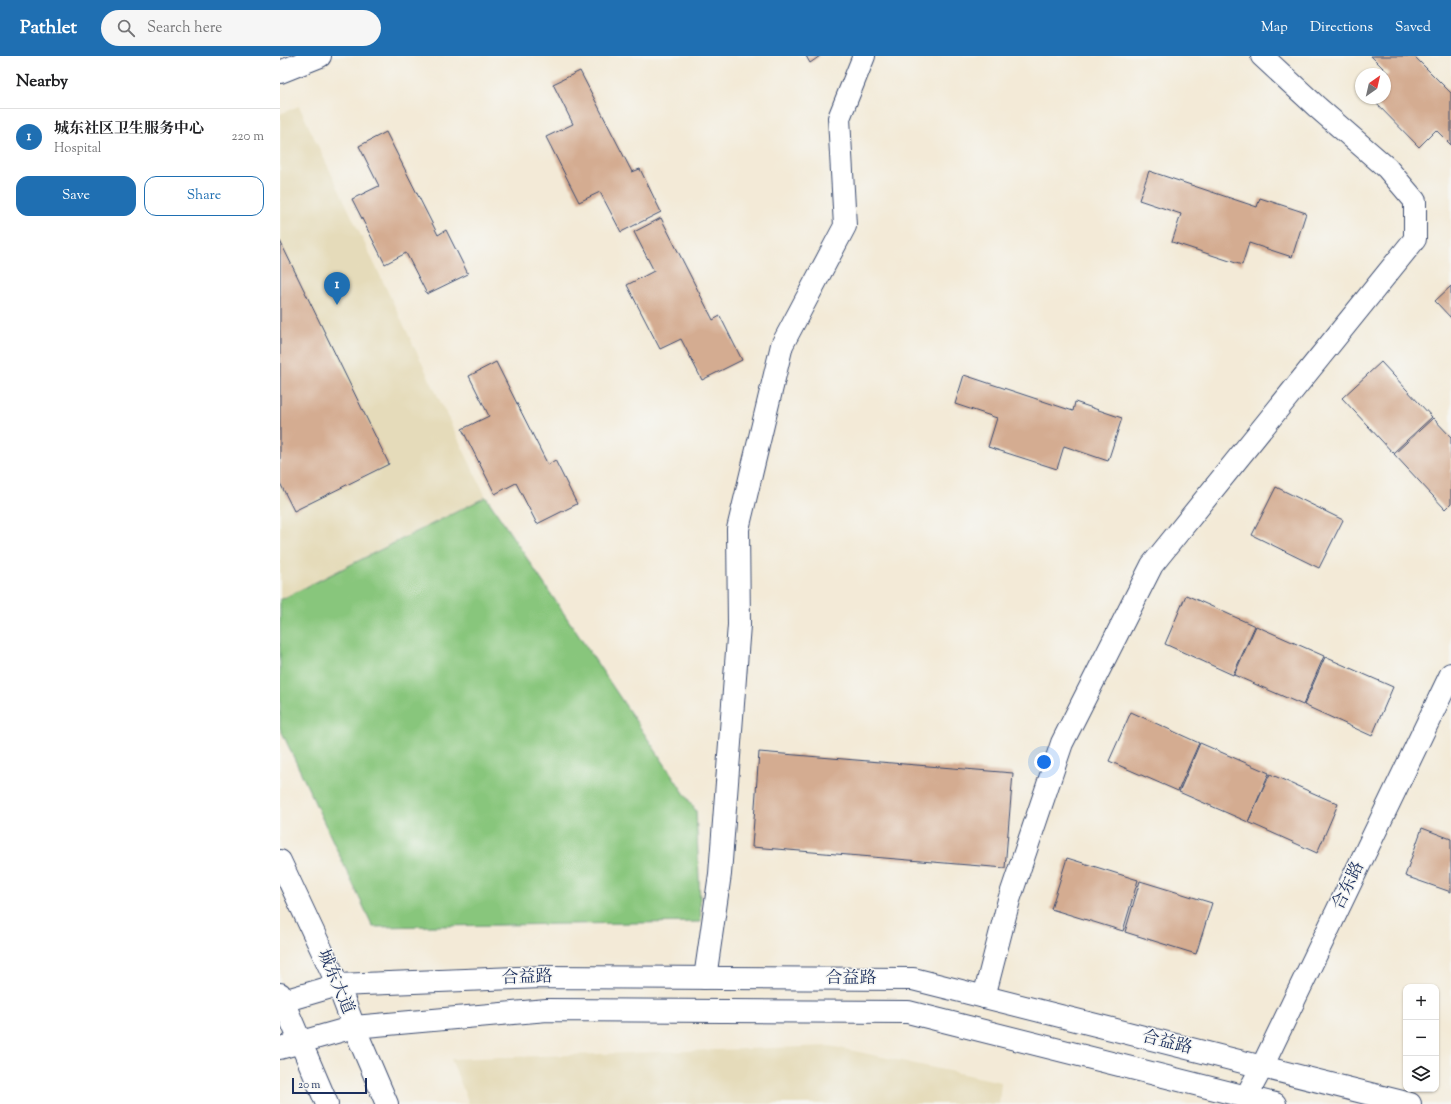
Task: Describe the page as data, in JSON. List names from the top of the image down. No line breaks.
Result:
{"streets":{"main road":["合东路","合益路","城东大道"]},"crossings":[["合东路","合益路"],["合益路","城东大道"]],"scale_bar":"20 m","north":"top right","page":{"header":"Pathlet","search":"Search here","nav":["Map","Directions","Saved"],"heading":"Nearby","list":[{"mark":"1","name":"城东社区卫生服务中心","note":"Hospital","value":"220 m"}],"buttons":["Save","Share"],"pins":"1","map_buttons":["+","−"],"scale":"20 m"}}
